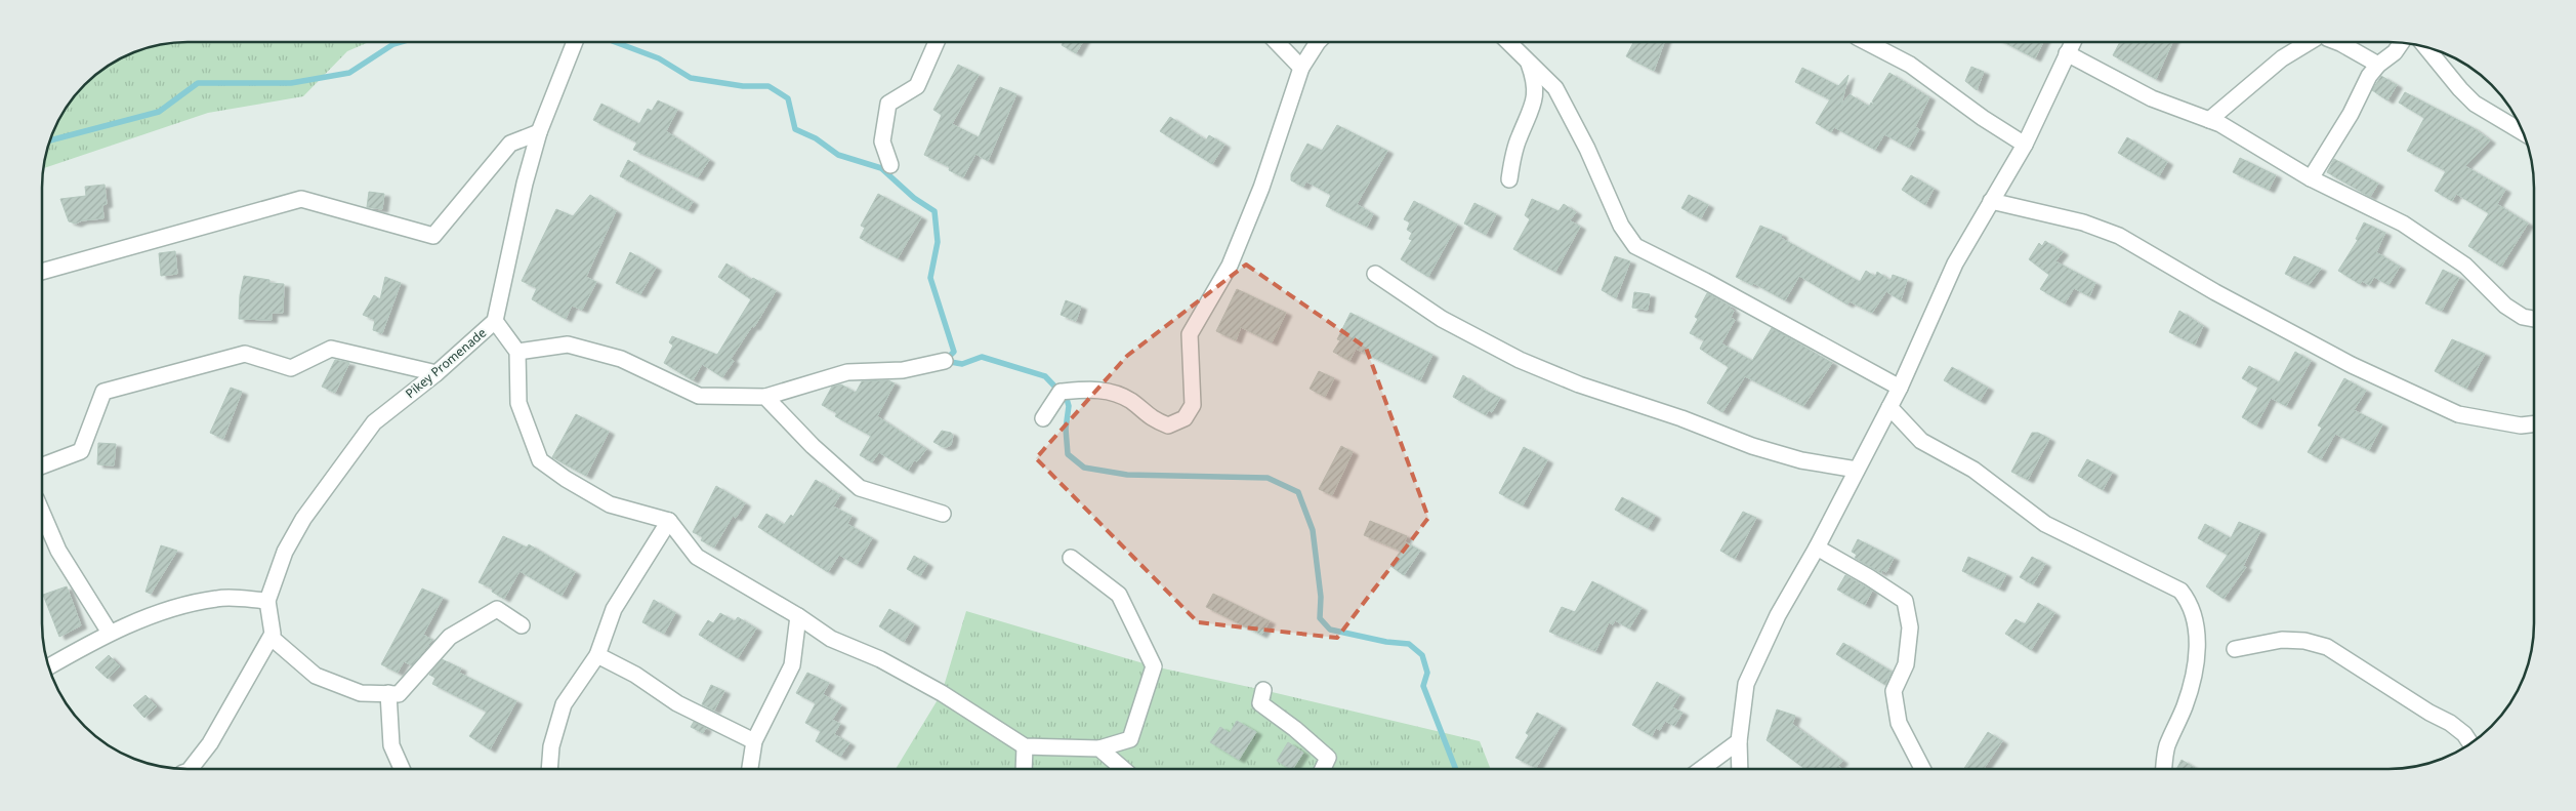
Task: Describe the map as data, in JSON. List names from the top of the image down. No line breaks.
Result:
{"streets":{"street":["Pikey Promenade"]}}
